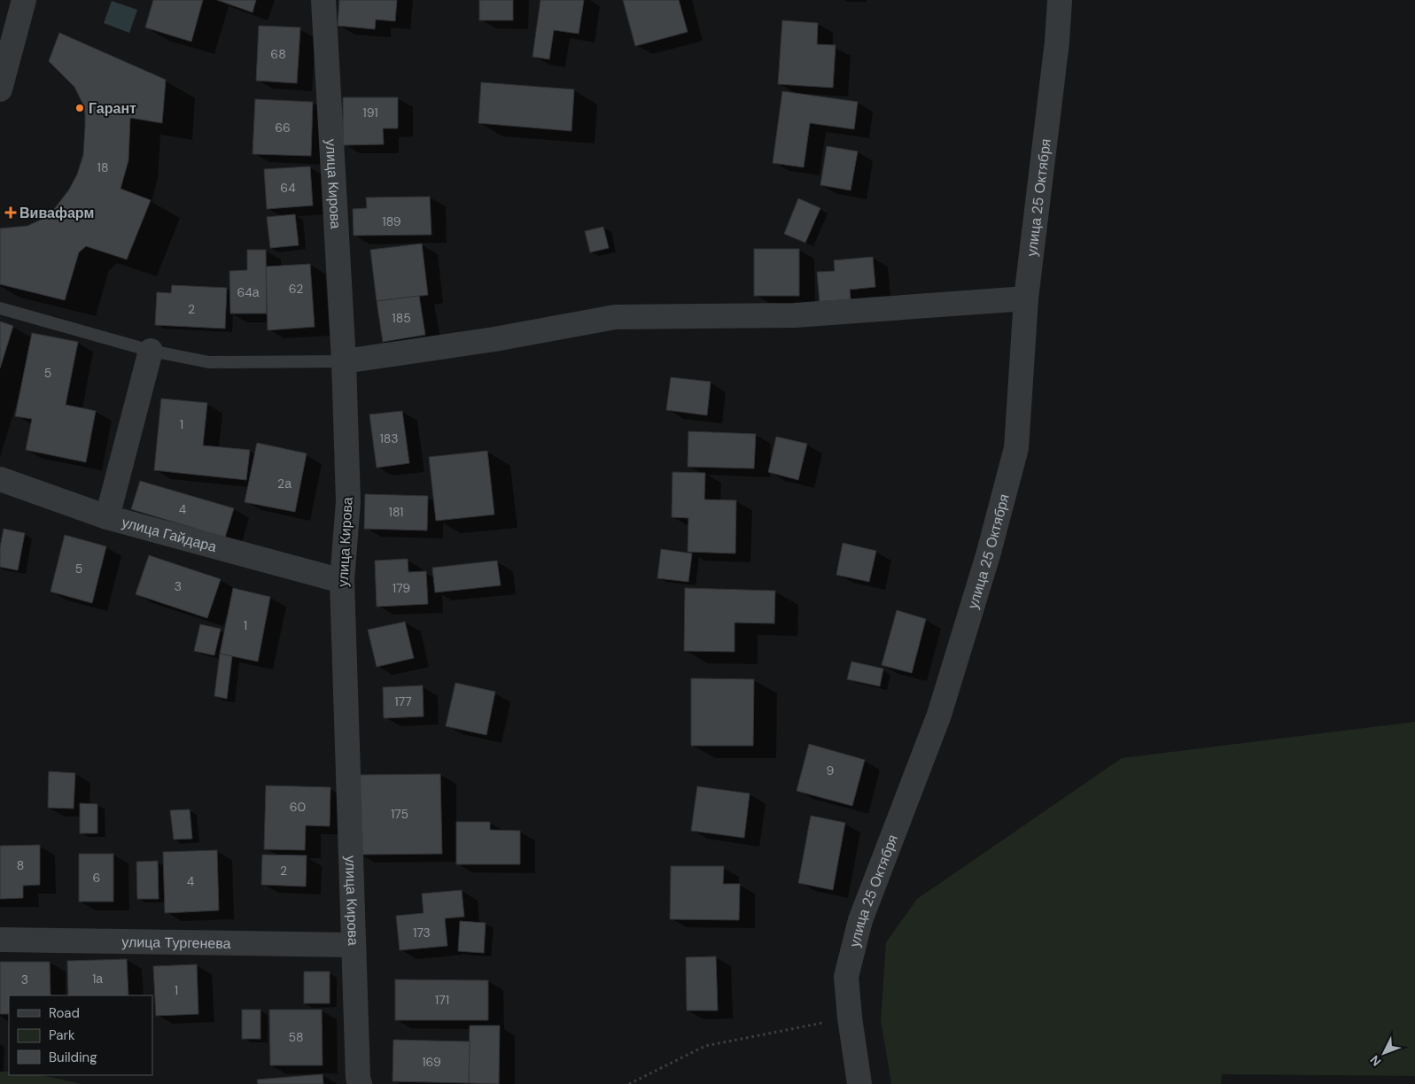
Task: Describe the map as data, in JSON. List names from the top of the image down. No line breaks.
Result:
{"streets":{"street":["улица Кирова","улица 25 Октября","улица Гайдара","улица Тургенева"]},"crossings":[["улица Кирова","улица Гайдара"],["улица Кирова","улица Тургенева"]],"places":{"other":["Гарант"],"health":["Вивафарм"]},"house_numbers":["68","191","66","18","64","189","62","64а","2","185","5","1","183","2а","4","181","5","3","179","1","177","9","60","175","8","2","6","4","173","1а","3","1","171","58","169"],"legend":["Road","Park","Building"],"north":"bottom left"}
